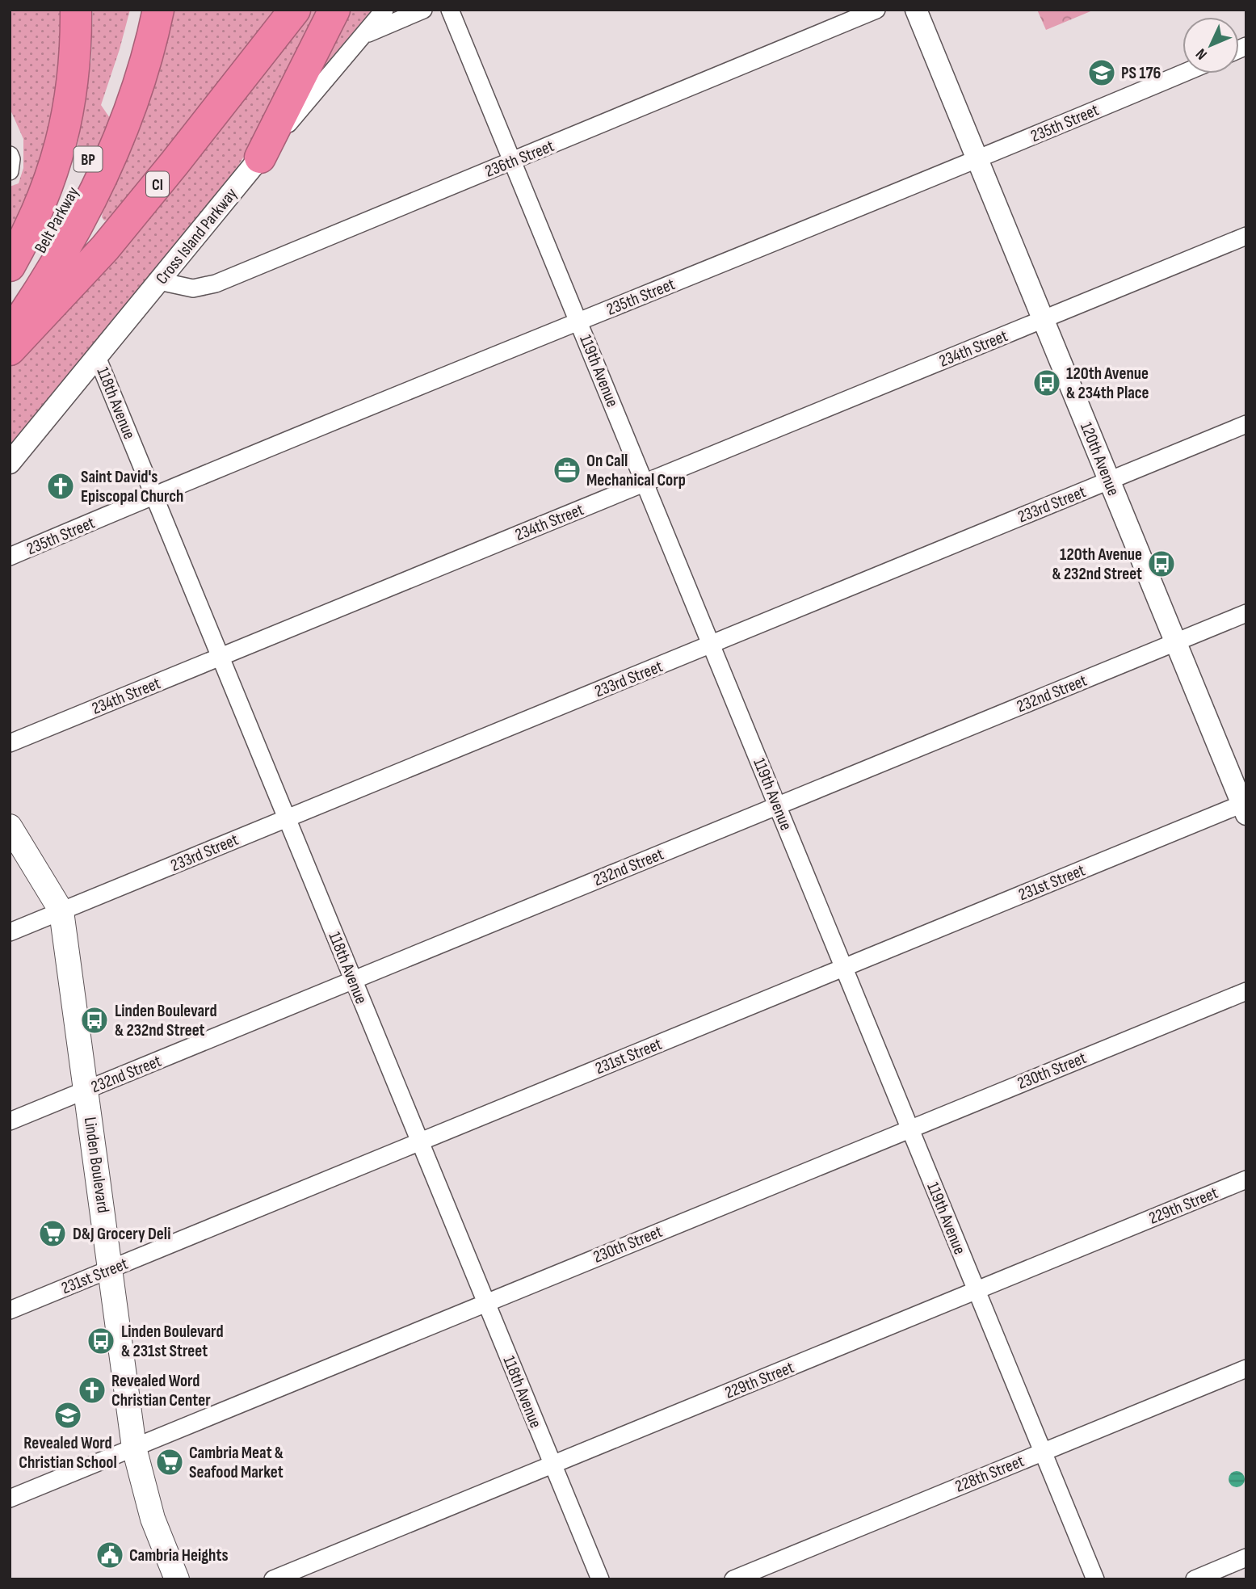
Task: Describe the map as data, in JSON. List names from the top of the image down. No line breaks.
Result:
{"streets":{"highway":["BP","CI","Belt Parkway"],"main road":["Linden Boulevard"],"street":["235th Street","236th Street","Cross Island Parkway","234th Street","119th Avenue","118th Avenue","120th Avenue","233rd Street","232nd Street","231st Street","230th Street","229th Street","228th Street"]},"crossings":[["235th Street","119th Avenue"],["235th Street","118th Avenue"],["235th Street","120th Avenue"],["236th Street","Cross Island Parkway"],["236th Street","119th Avenue"],["Cross Island Parkway","118th Avenue"],["234th Street","119th Avenue"],["234th Street","118th Avenue"],["234th Street","120th Avenue"],["119th Avenue","233rd Street"],["119th Avenue","232nd Street"],["119th Avenue","231st Street"],["119th Avenue","230th Street"],["119th Avenue","229th Street"],["119th Avenue","228th Street"],["118th Avenue","233rd Street"],["118th Avenue","232nd Street"],["118th Avenue","231st Street"],["118th Avenue","230th Street"],["118th Avenue","229th Street"],["120th Avenue","233rd Street"],["120th Avenue","232nd Street"],["120th Avenue","231st Street"],["233rd Street","Linden Boulevard"],["232nd Street","Linden Boulevard"],["231st Street","Linden Boulevard"],["230th Street","Linden Boulevard"]],"places":{"school or university":["PS 176","Revealed Word Christian School"],"bus stop":["120th Avenue & 234th Place","120th Avenue & 232nd Street","Linden Boulevard & 232nd Street","Linden Boulevard & 231st Street"],"office":["On Call Mechanical Corp"],"church":["Saint David's Episcopal Church","Revealed Word Christian Center"],"supermarket":["D&J Grocery Deli","Cambria Meat & Seafood Market"],"public building":["Cambria Heights"]},"north":"bottom left"}
